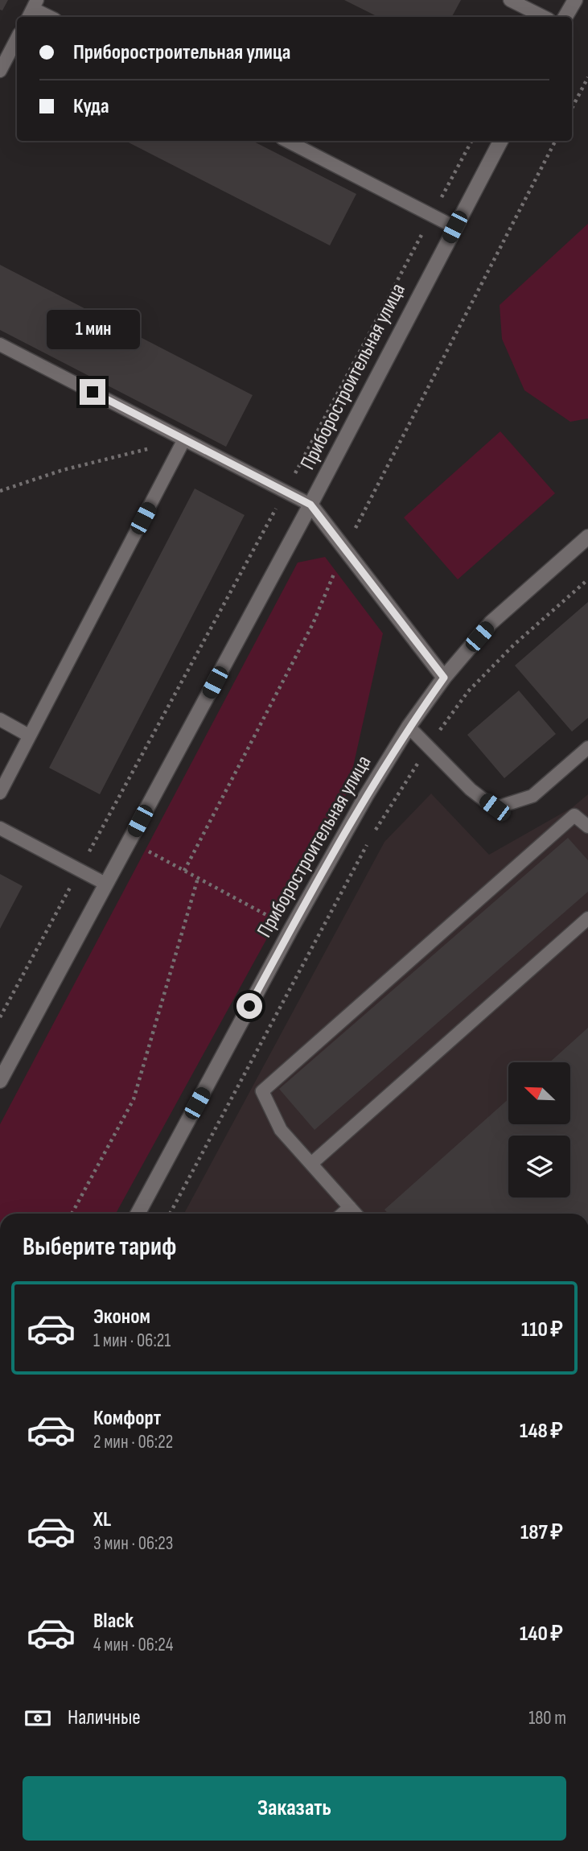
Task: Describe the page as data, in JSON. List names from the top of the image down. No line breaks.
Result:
{"streets":{"main road":["Приборостроительная улица"]},"north":"top left","page":{"banner":["Приборостроительная улица","Куда"],"bubble":"1 мин","heading":"Выберите тариф","list":[{"name":"Эконом","note":"1 мин · 06:21","value":"110 ₽"},{"name":"Комфорт","note":"2 мин · 06:22","value":"148 ₽"},{"name":"XL","note":"3 мин · 06:23","value":"187 ₽"},{"name":"Black","note":"4 мин · 06:24","value":"140 ₽"}],"pay":["Наличные","180 m"],"buttons":"Заказать"}}
